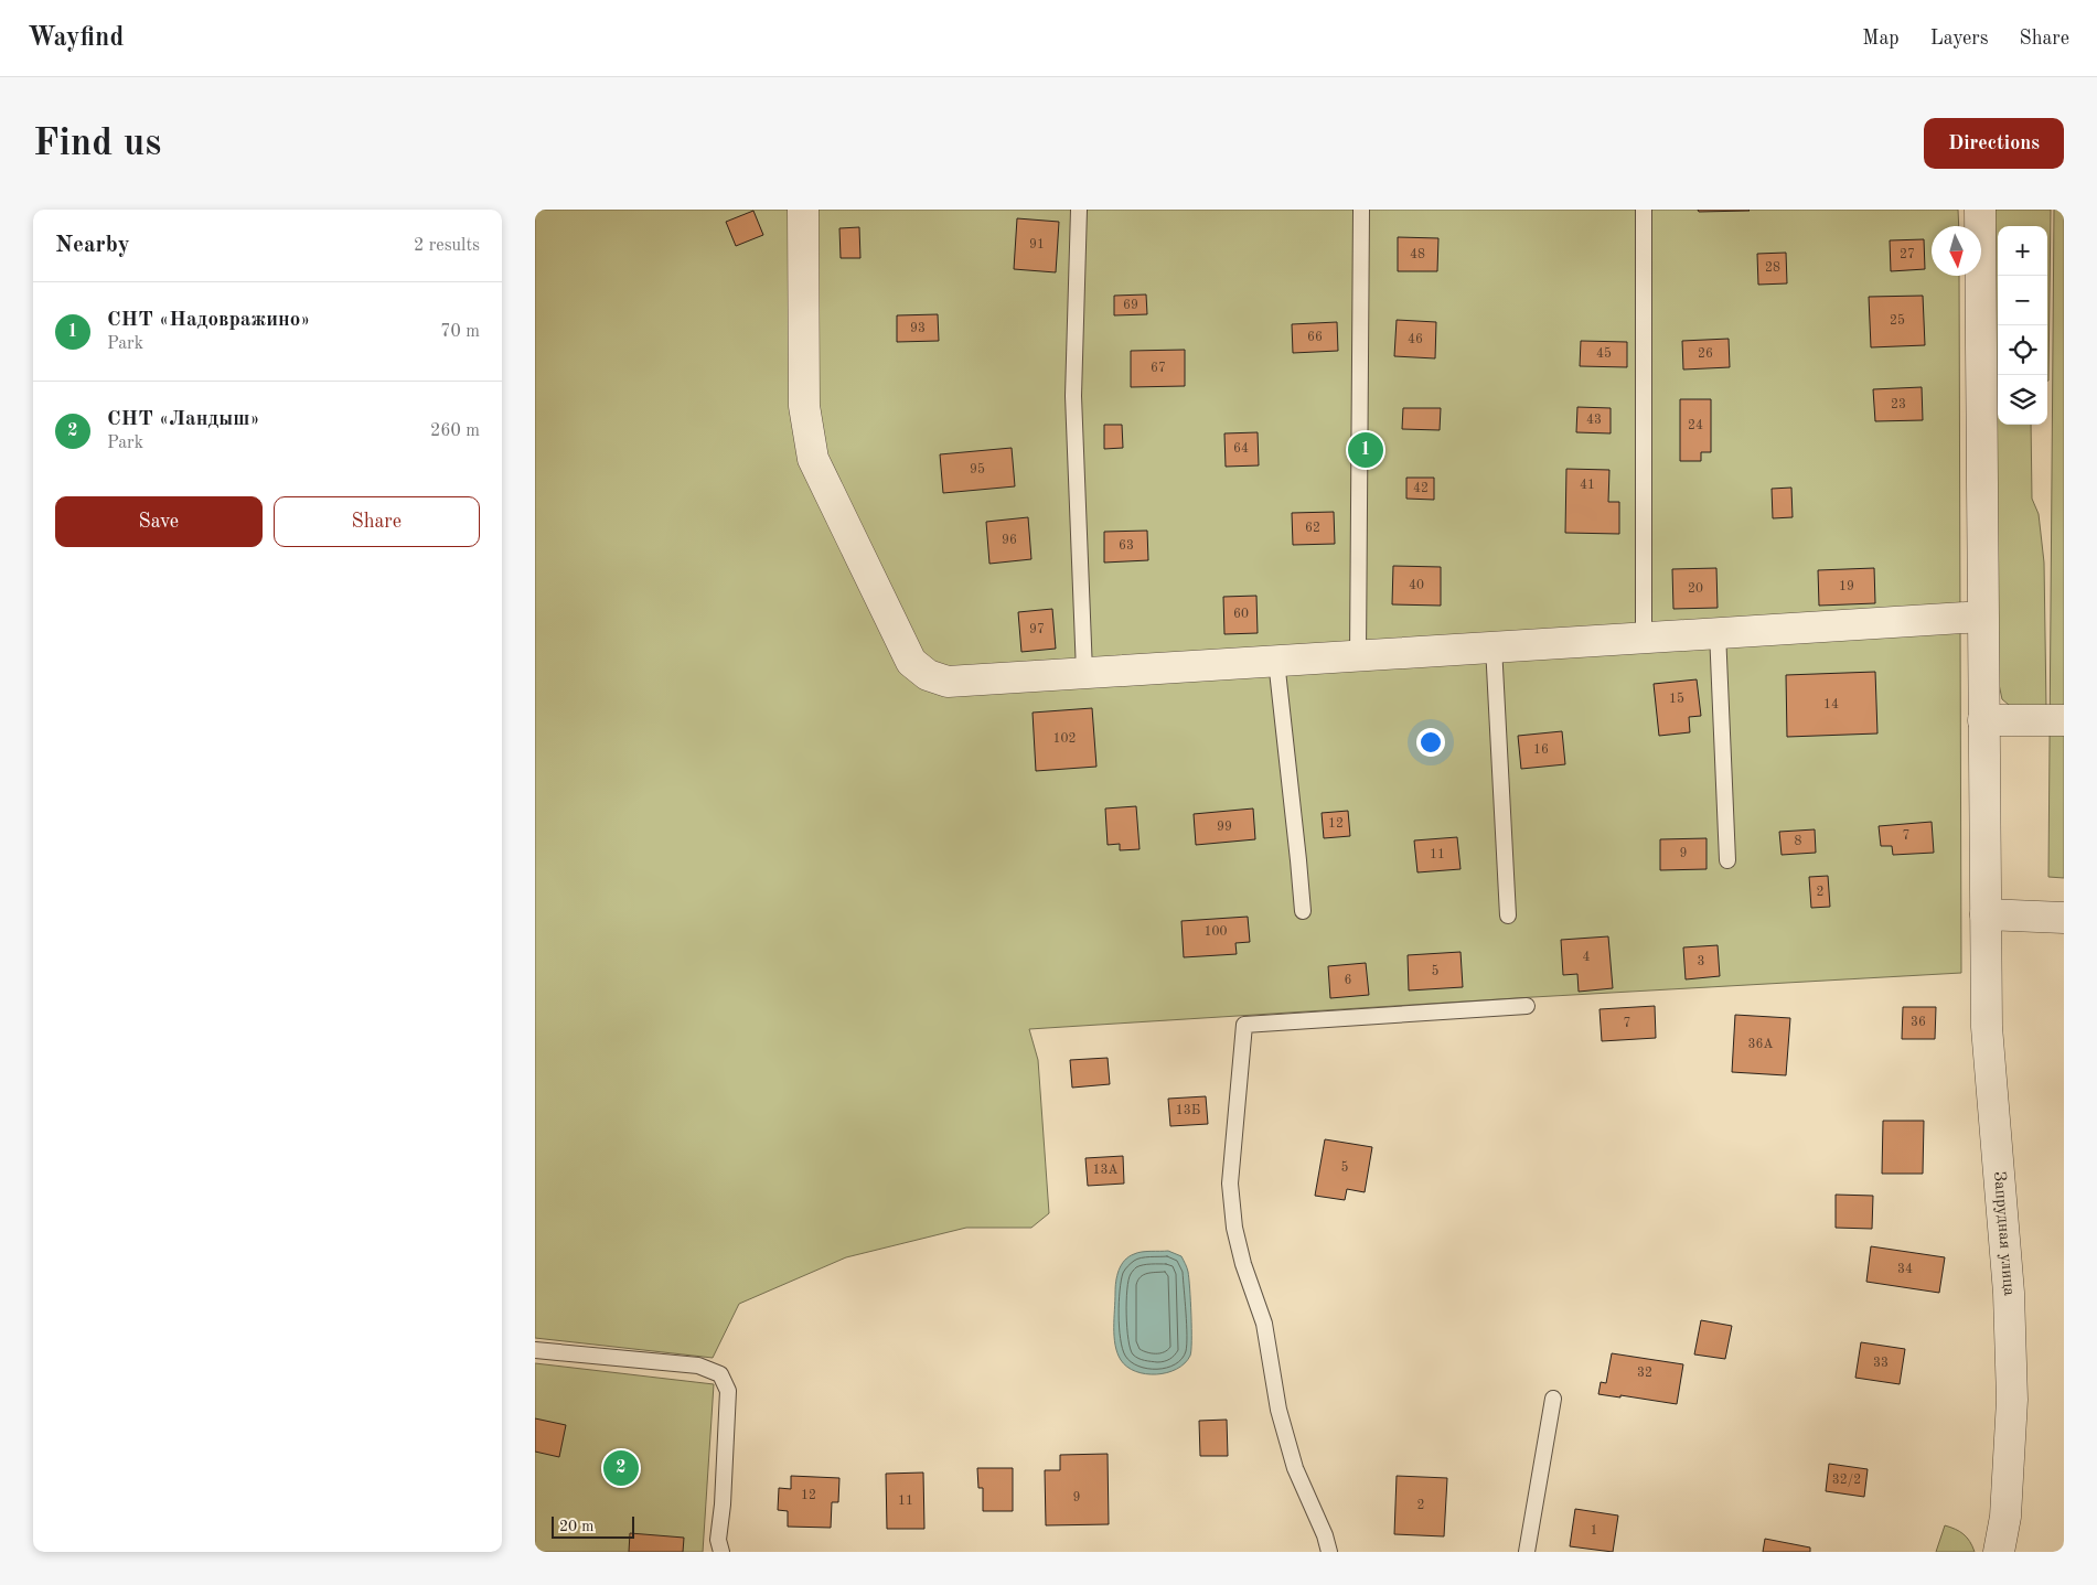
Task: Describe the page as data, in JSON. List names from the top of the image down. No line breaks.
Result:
{"streets":{"street":["Запрудная улица"]},"house_numbers":["91","48","27","28","69","25","93","66","46","45","26","67","23","43","24","64","95","41","42","62","96","63","40","19","20","60","97","15","14","102","16","12","99","7","8","9","11","2","100","4","3","5","6","36","7","36А","13Б","5","13А","34","33","32","32/2","12","9","11","2","1"],"scale_bar":"20 m","north":"bottom","page":{"header":"Wayfind","nav":["Map","Layers","Share"],"buttons":["Directions",["Save","Share"]],"title":"Find us","heading":["Nearby","2 results"],"map_buttons":["+","−"],"list":[{"mark":"1","name":"СНТ «Надовражино»","note":"Park","value":"70 m"},{"mark":"2","name":"СНТ «Ландыш»","note":"Park","value":"260 m"}],"pins":["1","2"],"scale":"20 m"}}
